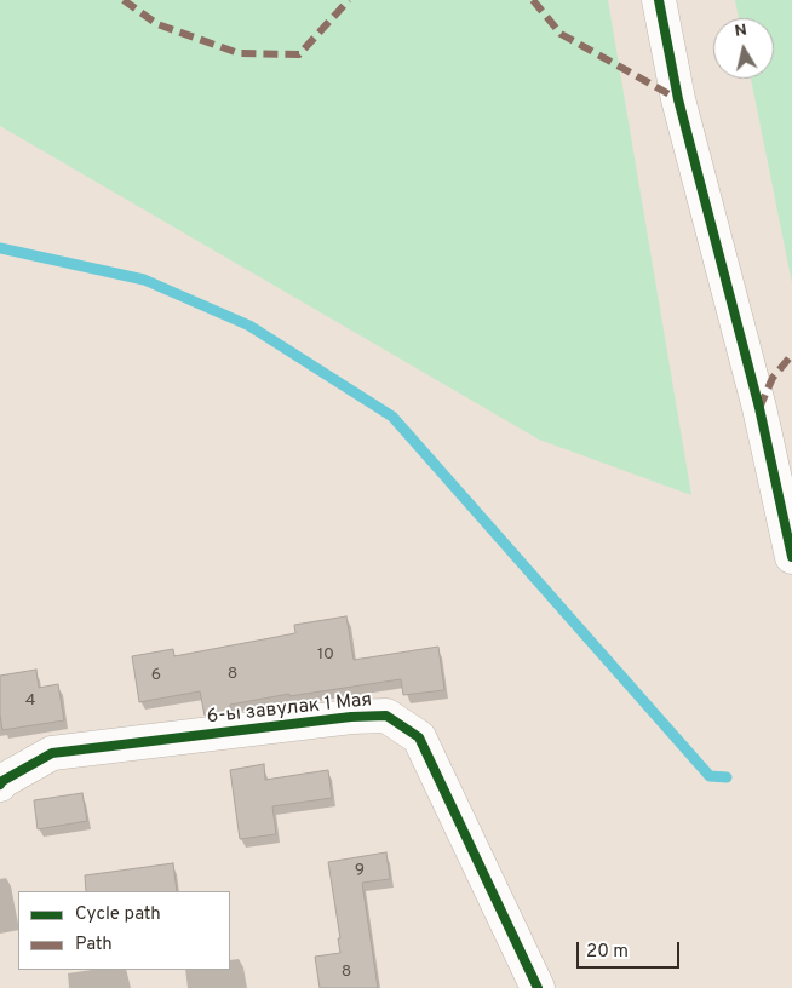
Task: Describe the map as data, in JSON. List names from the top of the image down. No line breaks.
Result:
{"streets":{"street":["6-ы завулак 1 Мая"]},"house_numbers":["10","8","6","4","9","8"],"legend":["Cycle path","Path"],"scale_bar":"20 m","north":"top"}
